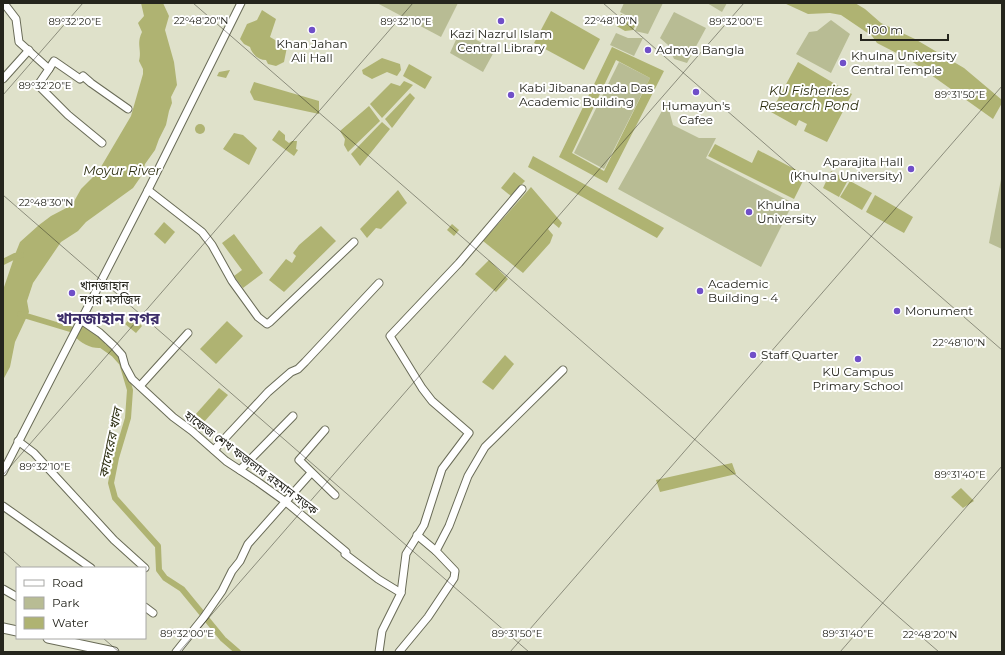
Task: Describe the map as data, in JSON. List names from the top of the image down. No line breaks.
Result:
{"streets":{"street":["হাফেজ শেখ ফজলার রহমান সড়ক"]},"districts":["খানজাহান নগর"],"water":["KU Fisheries Research Pond","Moyur River","কাদেরের খাল"],"places":["Kazi Nazrul Islam Central Library","Khan Jahan Ali Hall","Admya Bangla","Khulna University Central Temple","Humayun's Cafee","Kabi Jibanananda Das Academic Building","Aparajita Hall (Khulna University)","Khulna University","Academic Building - 4","খানজাহান নগর মসজিদ","Monument","Staff Quarter","KU Campus Primary School"],"legend":["Road","Park","Water"],"scale_bar":"100 m","coordinates":["22°48'20\"N","22°48'10\"N","89°32'20\"E","89°32'10\"E","89°32'00\"E","89°31'50\"E","22°48'30\"N","89°31'40\"E"]}
